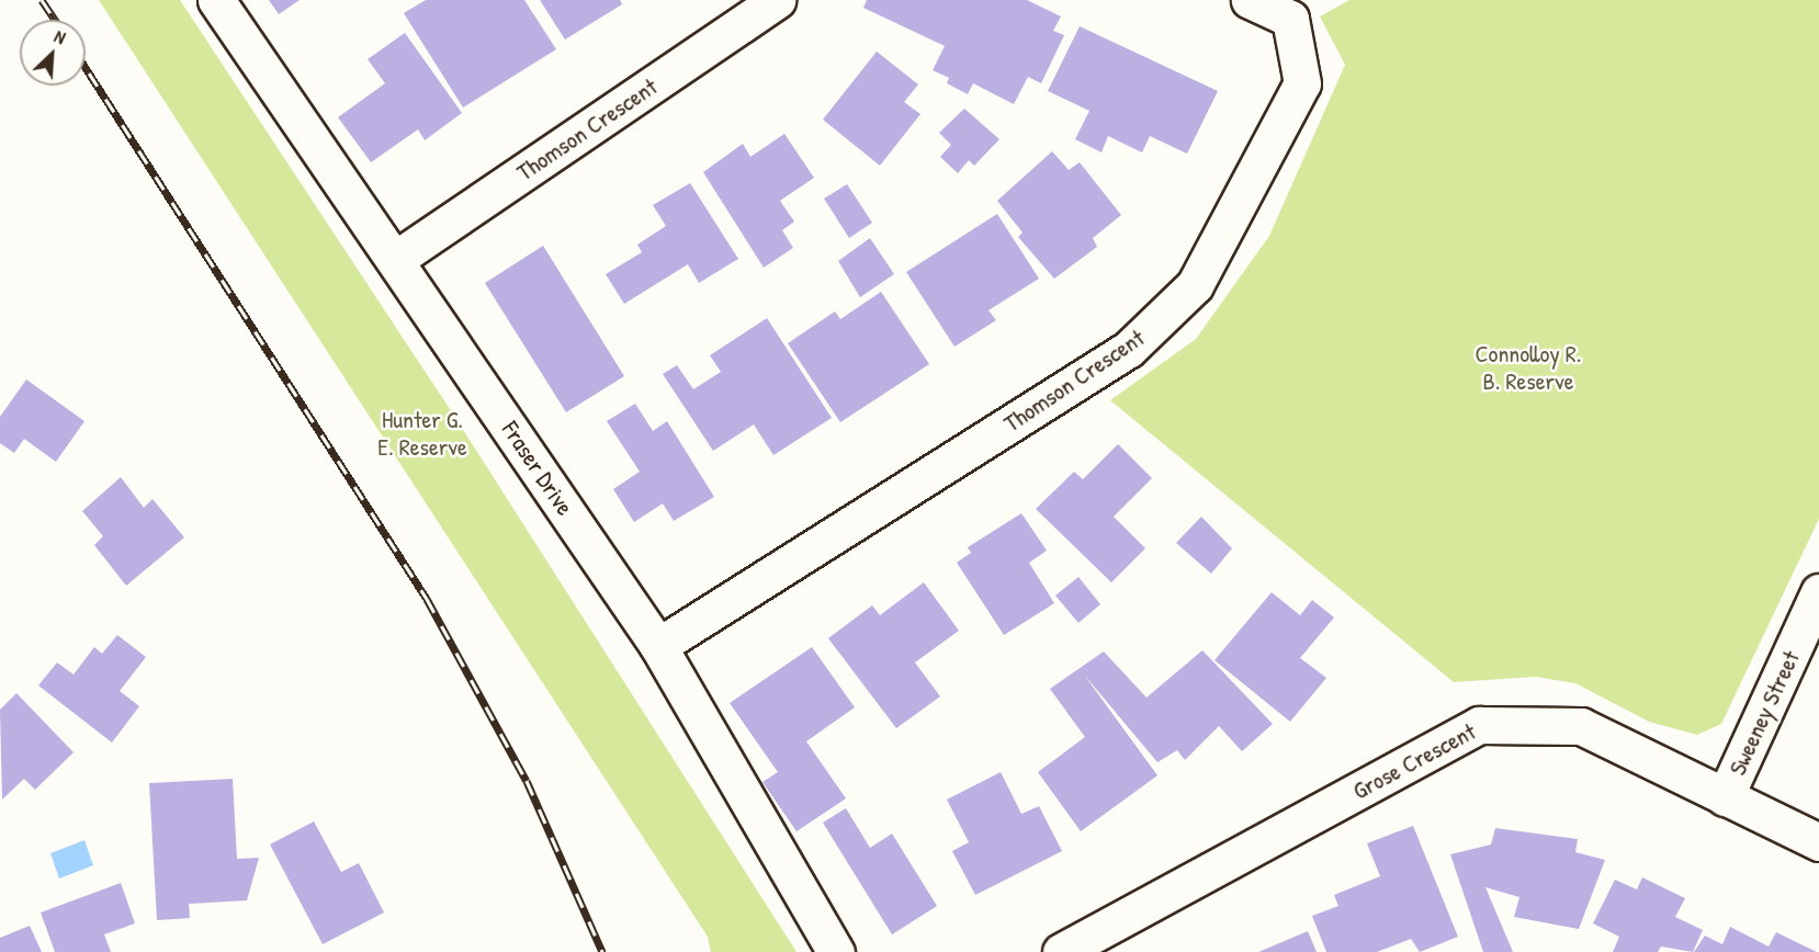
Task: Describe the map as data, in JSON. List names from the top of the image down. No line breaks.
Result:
{"streets":{"street":["Thomson Crescent","Fraser Drive","Sweeney Street","Grose Crescent"]},"crossings":[["Thomson Crescent","Fraser Drive"],["Sweeney Street","Grose Crescent"]],"parks":["Connolloy R. B. Reserve","Hunter G. E. Reserve"],"north":"top right"}
